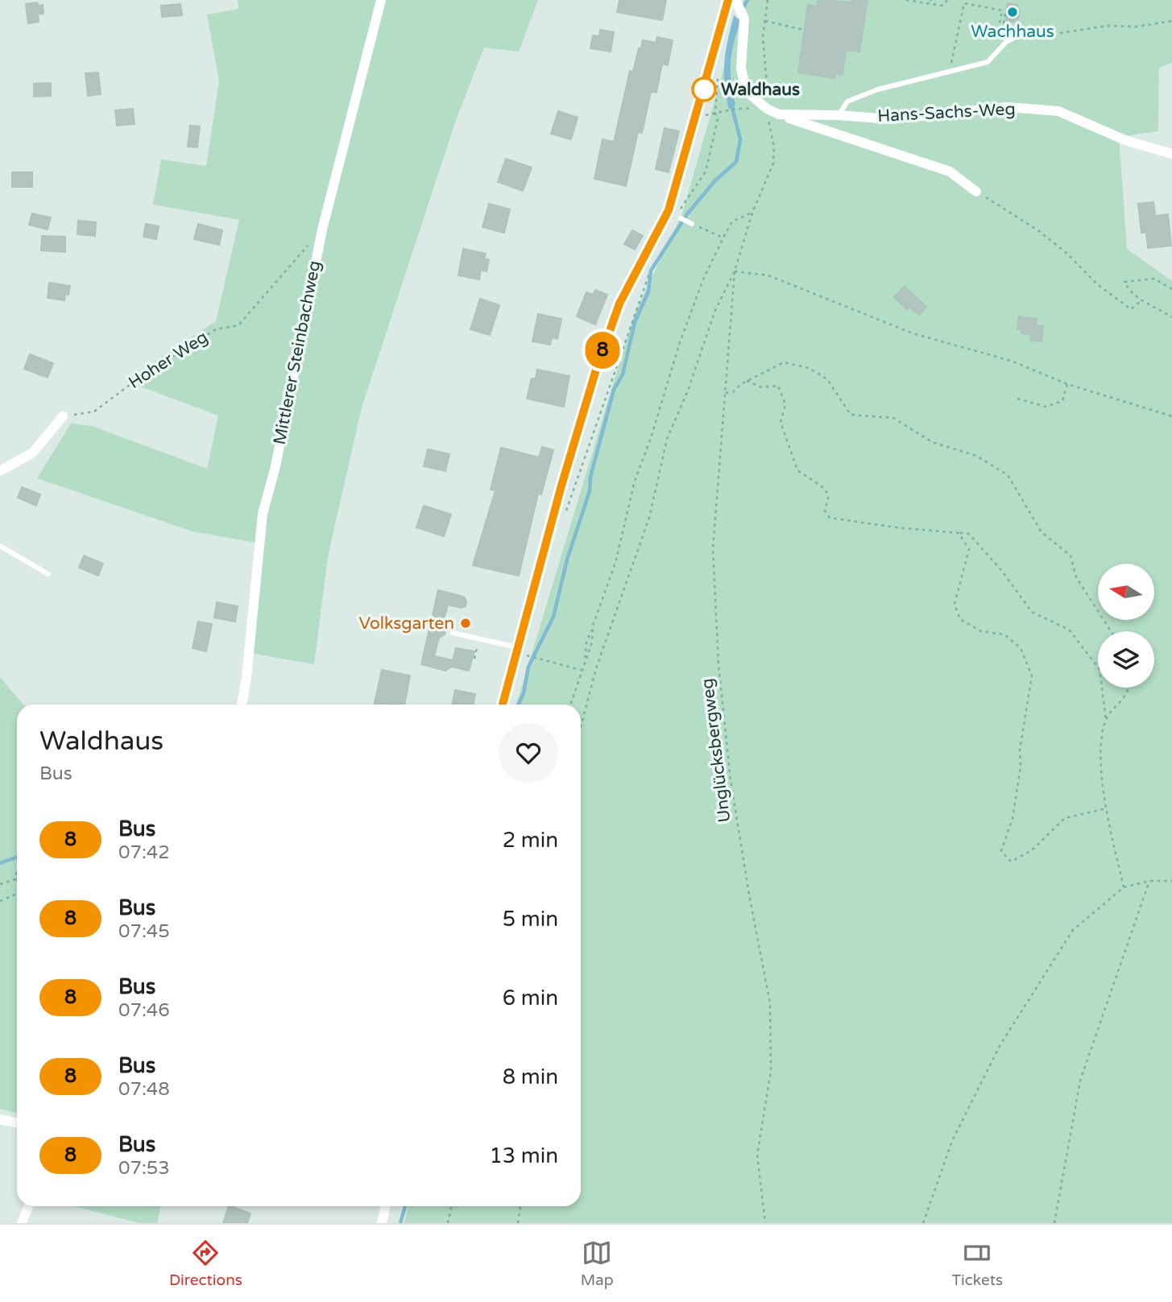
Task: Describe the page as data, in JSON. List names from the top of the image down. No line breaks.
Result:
{"streets":{"street":["Hans-Sachs-Weg","Mittlerer Steinbachweg"],"path":["Hoher Weg","Unglücksbergweg"]},"places":["Wachhaus","Waldhaus","Volksgarten"],"lines":["bus line 8"],"north":"left","page":{"on_map":"8","heading":["Waldhaus","Bus"],"list":[{"mark":"8","name":"Bus","note":"07:42","value":"2 min"},{"mark":"8","name":"Bus","note":"07:45","value":"5 min"},{"mark":"8","name":"Bus","note":"07:46","value":"6 min"},{"mark":"8","name":"Bus","note":"07:48","value":"8 min"},{"mark":"8","name":"Bus","note":"07:53","value":"13 min"}],"tabs":["Directions","Map","Tickets"]}}
